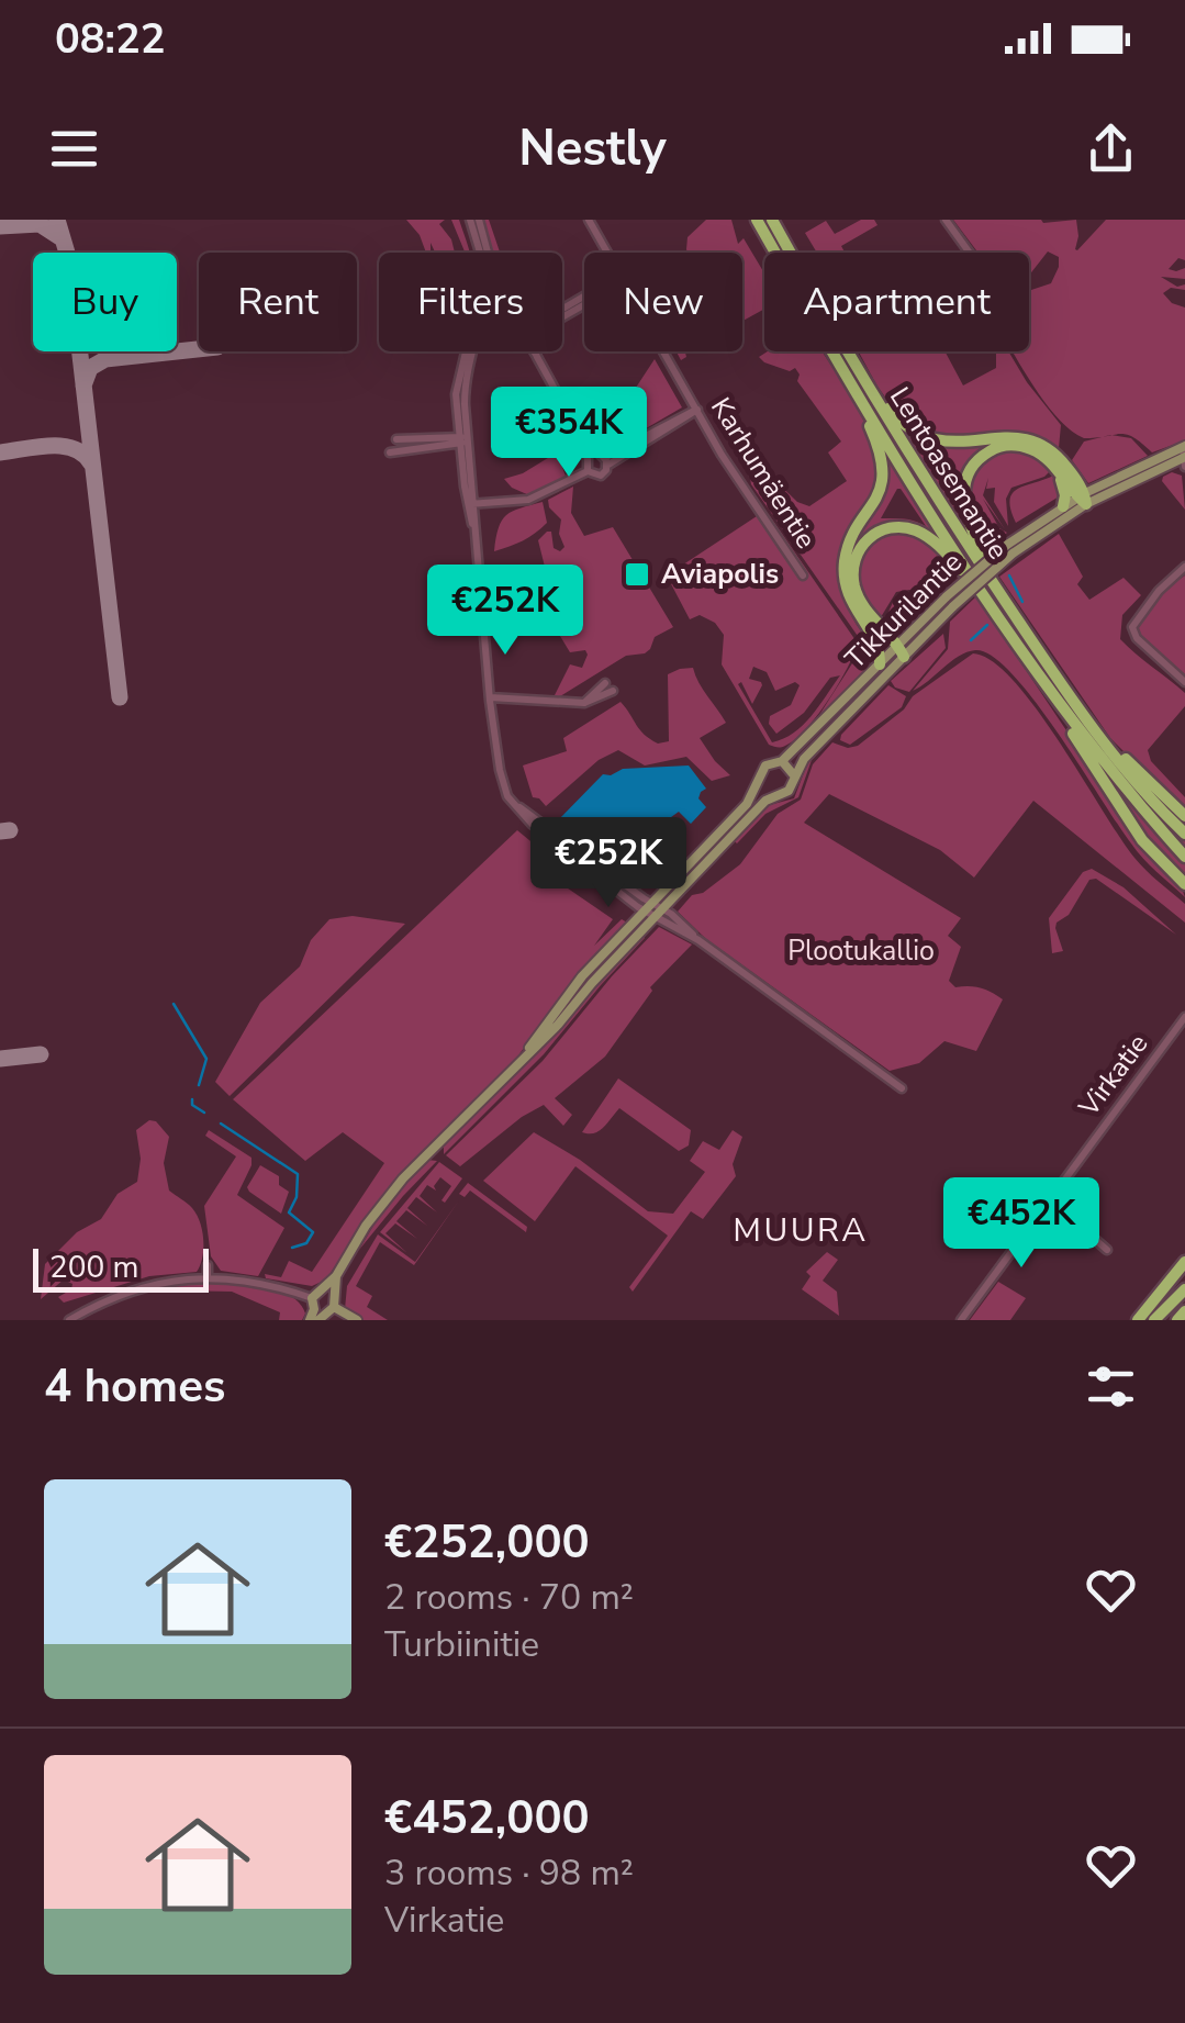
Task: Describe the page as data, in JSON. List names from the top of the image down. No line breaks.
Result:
{"streets":{"highway":["Lentoasemantie"],"main road":["Tikkurilantie"],"street":["Karhumäentie","Virkatie"]},"districts":["MUURA"],"parks":["Plootukallio"],"places":{"transit":["Aviapolis"]},"scale_bar":"200 m","page":{"status":"08:22","header":"Nestly","chip":["Buy","Rent","Filters","New","Apartment"],"price":["€354K","€252K","€252K","€452K"],"scale":"200 m","heading":"4 homes","list":[{"name":"€252,000","note":"2 rooms · 70 m² · Turbiinitie"},{"name":"€452,000","note":"3 rooms · 98 m² · Virkatie"}]}}
